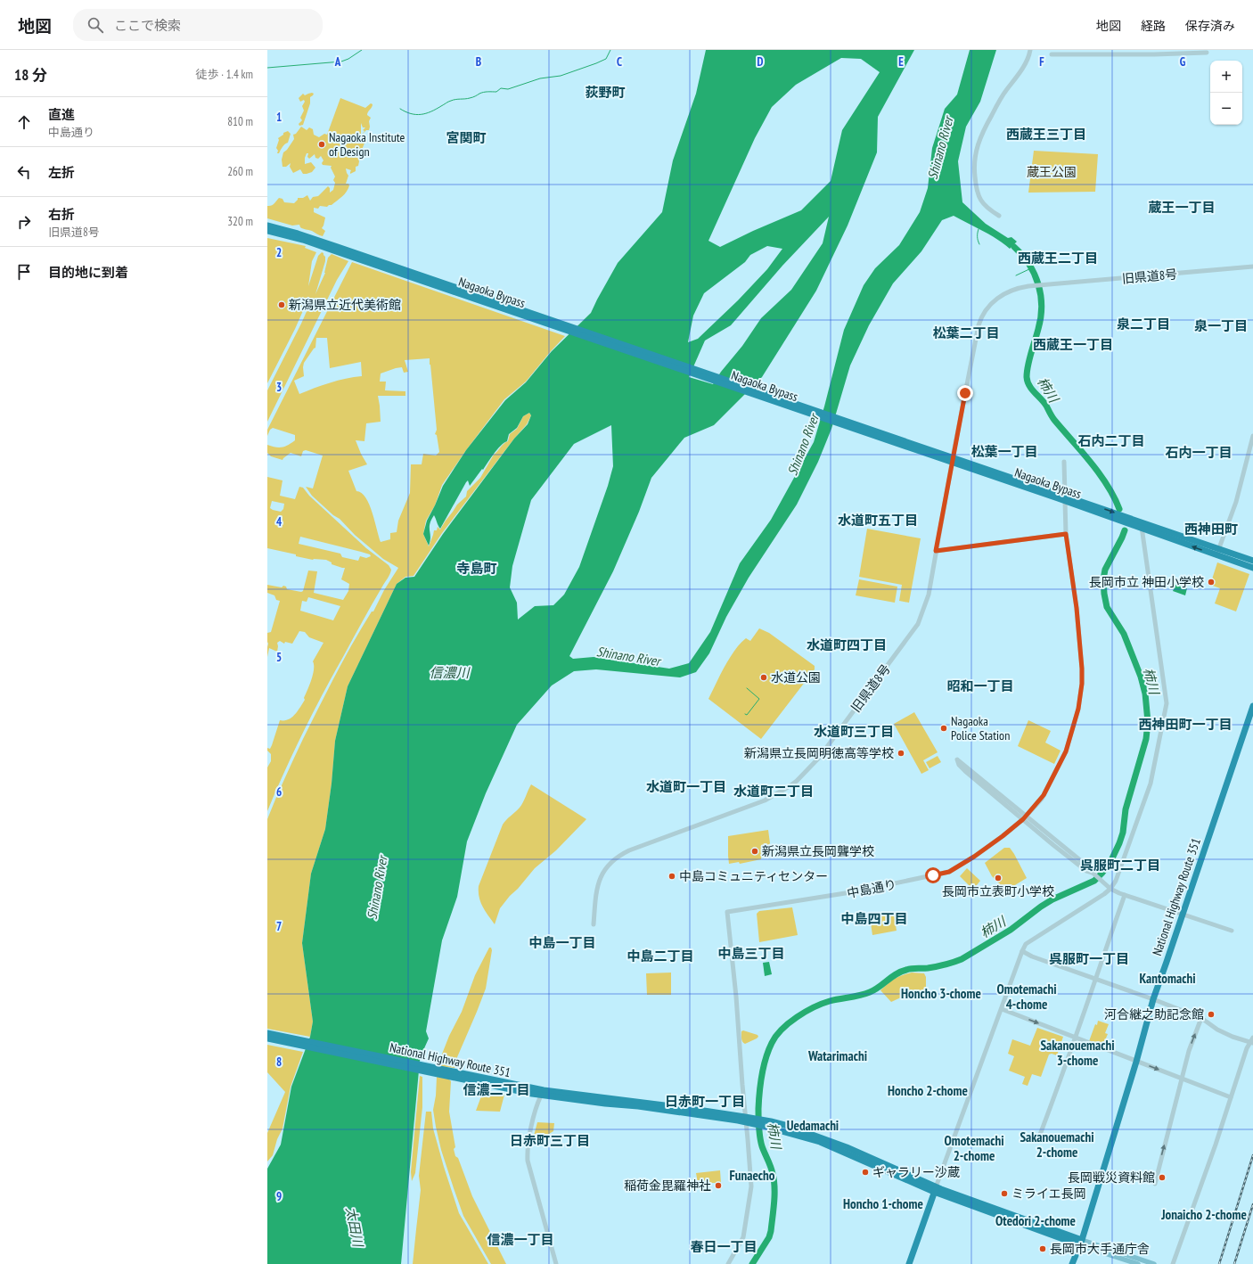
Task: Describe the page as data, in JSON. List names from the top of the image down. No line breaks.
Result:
{"streets":{"highway":["Nagaoka Bypass","National Highway Route 351"],"street":["旧県道8号","中島通り"]},"crossings":[["Nagaoka Bypass","中島通り"],["中島通り","National Highway Route 351"]],"districts":["荻野町","西蔵王三丁目","宮関町","蔵王一丁目","西蔵王二丁目","泉二丁目","泉一丁目","松葉二丁目","西蔵王一丁目","石内二丁目","松葉一丁目","石内一丁目","水道町五丁目","西神田町","寺島町","水道町四丁目","昭和一丁目","西神田町一丁目","水道町三丁目","水道町一丁目","水道町二丁目","呉服町二丁目","中島四丁目","中島一丁目","中島三丁目","中島二丁目","呉服町一丁目","Kantomachi","Omotemachi 4-chome","Honcho 3-chome","Sakanouemachi 3-chome","Watarimachi","信濃二丁目","Honcho 2-chome","日赤町一丁目","Uedamachi","Sakanouemachi 2-chome","日赤町三丁目","Omotemachi 2-chome","Funaecho","Honcho 1-chome","Jonaicho 2-chome","Otedori 2-chome","信濃一丁目","春日一丁目"],"water":["Shinano River","柿川","信濃川","太田川"],"parks":["蔵王公園"],"places":["Nagaoka Institute of Design","新潟県立近代美術館","長岡市立 神田小学校","水道公園","Nagaoka Police Station","新潟県立長岡明徳高等学校","新潟県立長岡聾学校","中島コミュニティセンター","長岡市立表町小学校","河合継之助記念館","ギャラリー沙蔵","長岡戦災資料館","稲荷金毘羅神社","ミライエ長岡","長岡市大手通庁舎"],"page":{"header":"地図","search":"ここで検索","nav":["地図","経路","保存済み"],"heading":["18 分","徒歩 · 1.4 km"],"map_buttons":["+","−"],"list":[["直進","中島通り","810 m"],["左折","260 m"],["右折","旧県道8号","320 m"],"目的地に到着"]},"grid":{"columns":["A","B","C","D","E","F","G"],"rows":["1","2","3","4","5","6","7","8","9"]}}
